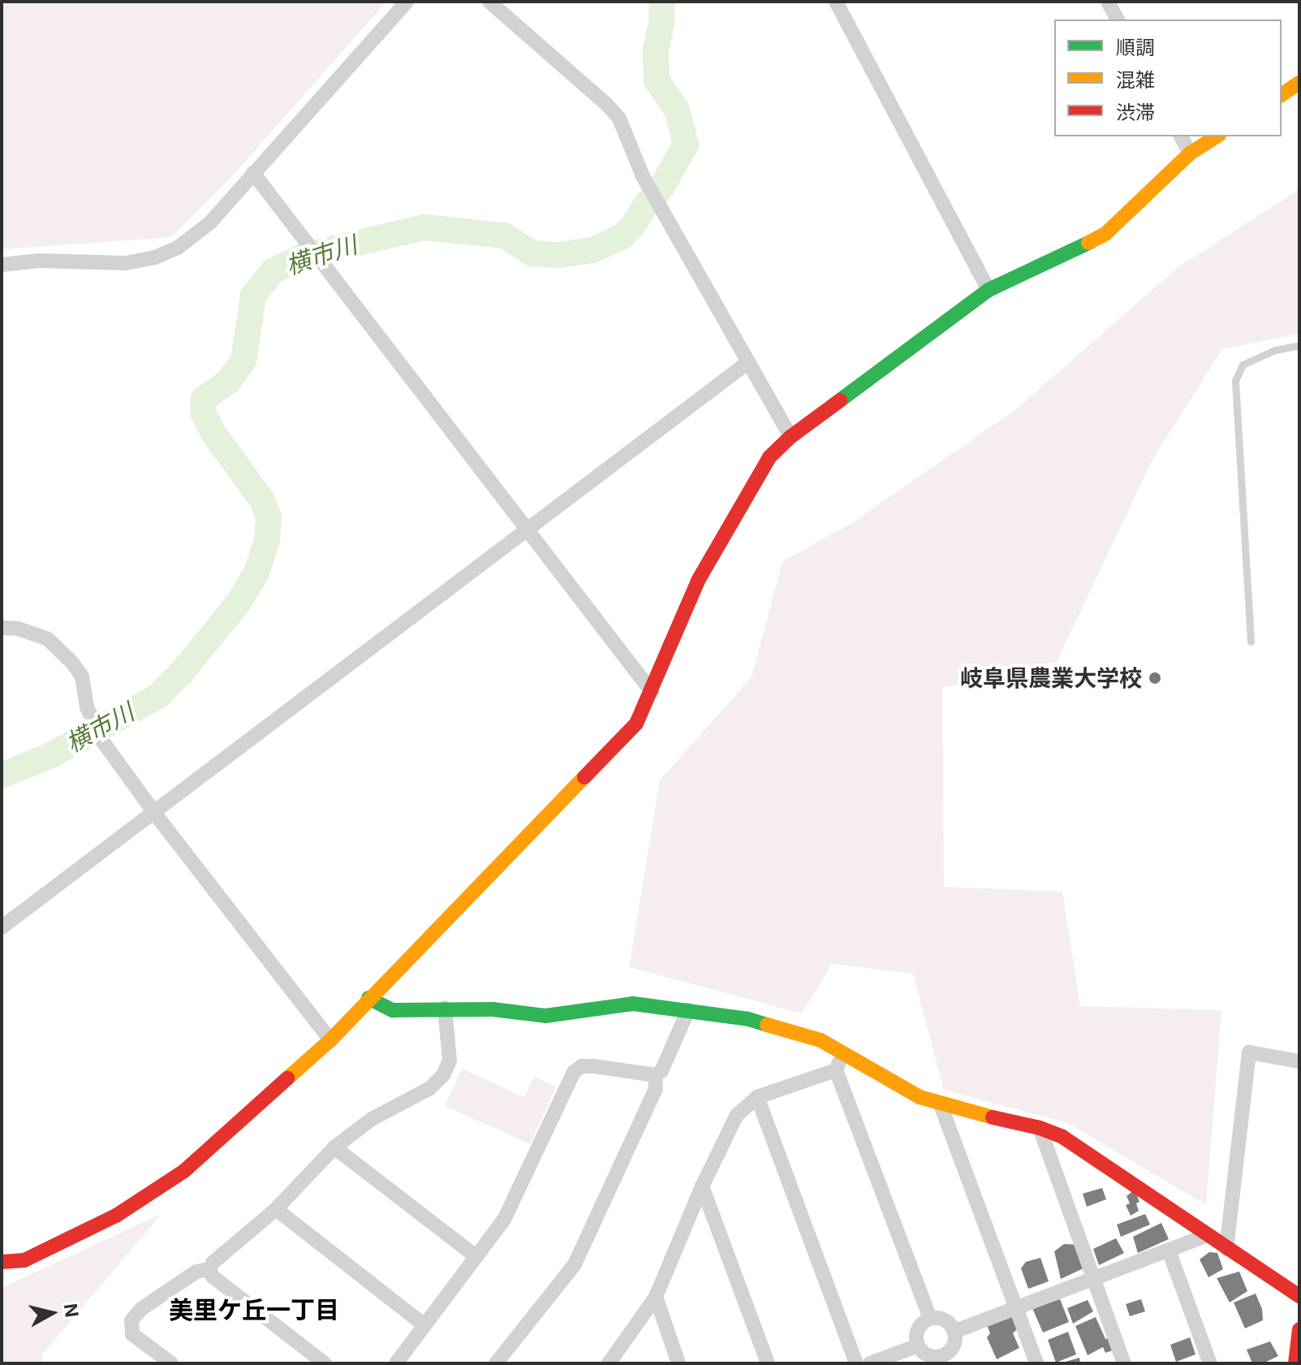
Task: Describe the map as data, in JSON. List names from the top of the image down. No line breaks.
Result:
{"districts":["美里ケ丘一丁目"],"water":["横市川"],"places":["岐阜県農業大学校"],"legend":["順調","混雑","渋滞"],"north":"right"}
